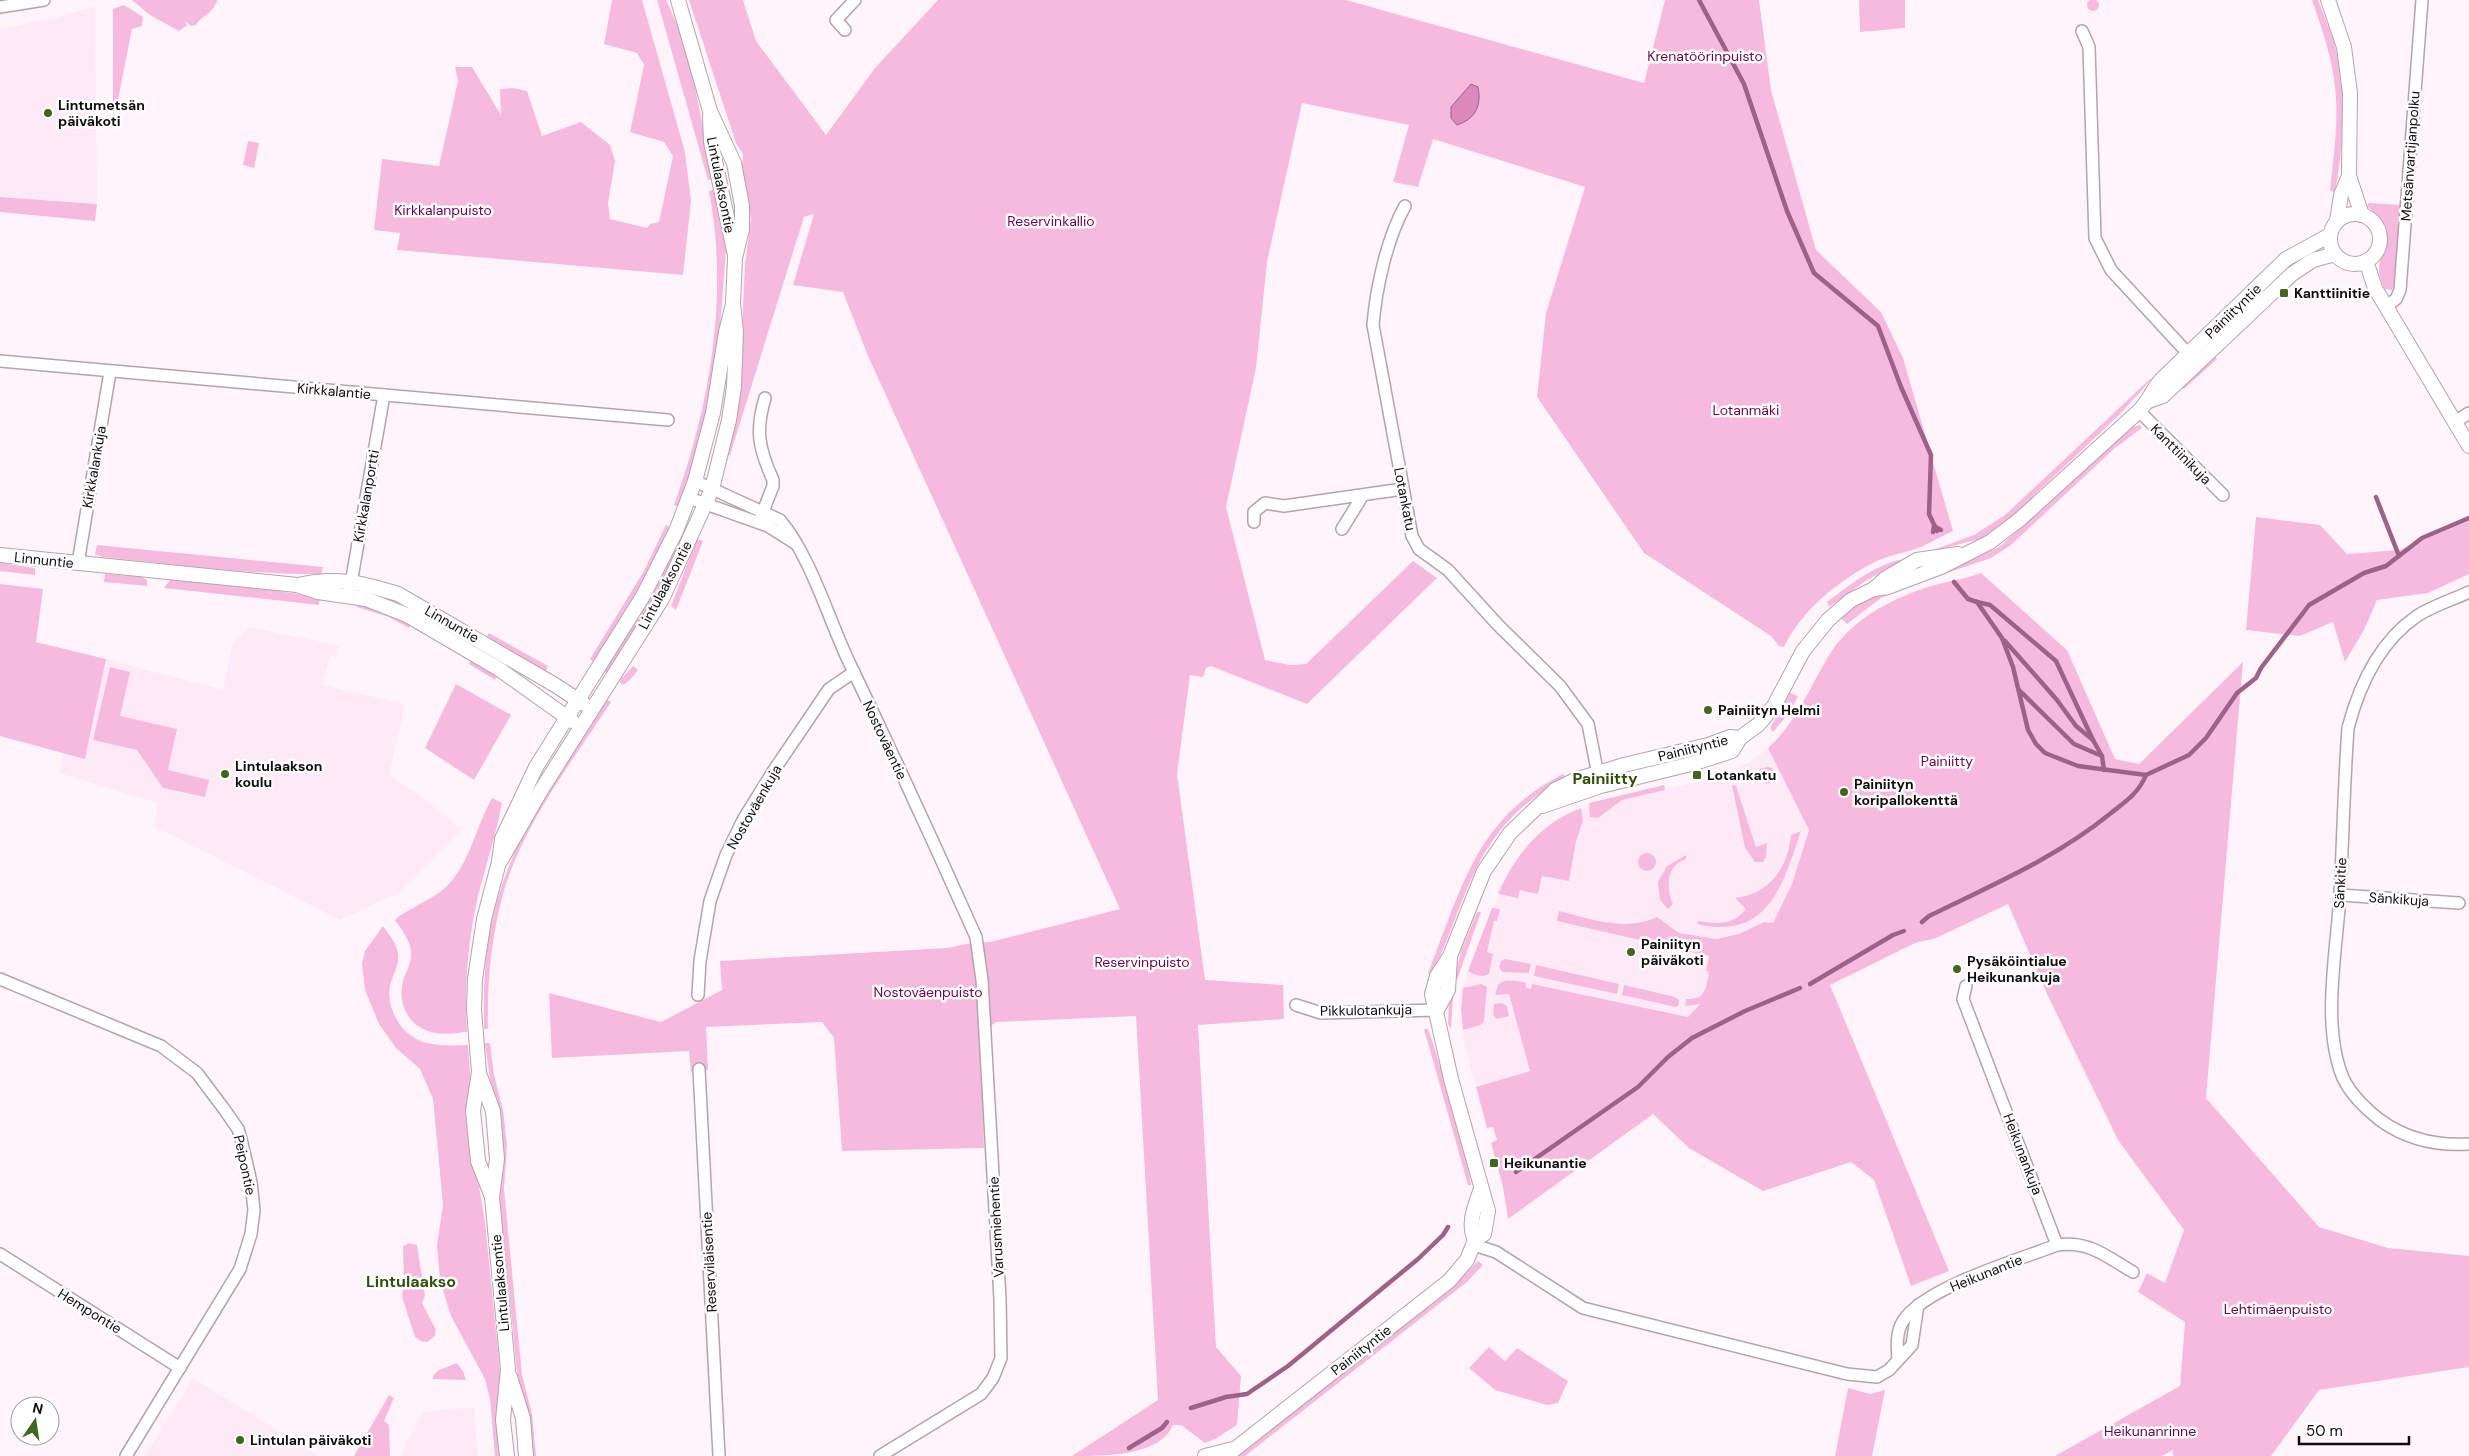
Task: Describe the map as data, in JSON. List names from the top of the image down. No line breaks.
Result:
{"streets":{"street":["Metsänvartijanpolku","Lintulaaksontie","Painiityntie","Kirkkalantie","Kanttiinikuja","Kirkkalankuja","Kirkkalanportti","Lotankatu","Linnuntie","Nostoväentie","Nostoväenkuja","Sänkitie","Sänkikuja","Pikkulotankuja","Heikunankuja","Peipontie","Varusmiehentie","Reserviläisentie","Heikunantie","Hempontie"]},"crossings":[["Lintulaaksontie","Linnuntie"],["Lintulaaksontie","Nostoväentie"],["Painiityntie","Kanttiinikuja"],["Painiityntie","Lotankatu"],["Painiityntie","Pikkulotankuja"],["Painiityntie","Heikunantie"],["Kirkkalantie","Kirkkalankuja"],["Kirkkalantie","Kirkkalanportti"],["Kirkkalankuja","Linnuntie"],["Kirkkalanportti","Linnuntie"],["Nostoväentie","Nostoväenkuja"],["Nostoväentie","Varusmiehentie"],["Sänkitie","Sänkikuja"],["Heikunankuja","Heikunantie"],["Peipontie","Hempontie"]],"districts":["Painiitty","Lintulaakso"],"parks":["Krenatöörinpuisto","Kirkkalanpuisto","Reservinkallio","Lotanmäki","Painiitty","Reservinpuisto","Nostoväenpuisto","Lehtimäenpuisto","Heikunanrinne"],"places":{"other":["Lintumetsän päiväkoti","Painiityn Helmi","Lintulaakson koulu","Painiityn koripallokenttä","Painiityn päiväkoti","Pysäköintialue Heikunankuja","Lintulan päiväkoti"],"transit":["Kanttiinitie","Lotankatu","Heikunantie"]},"scale_bar":"50 m","north":"top"}
